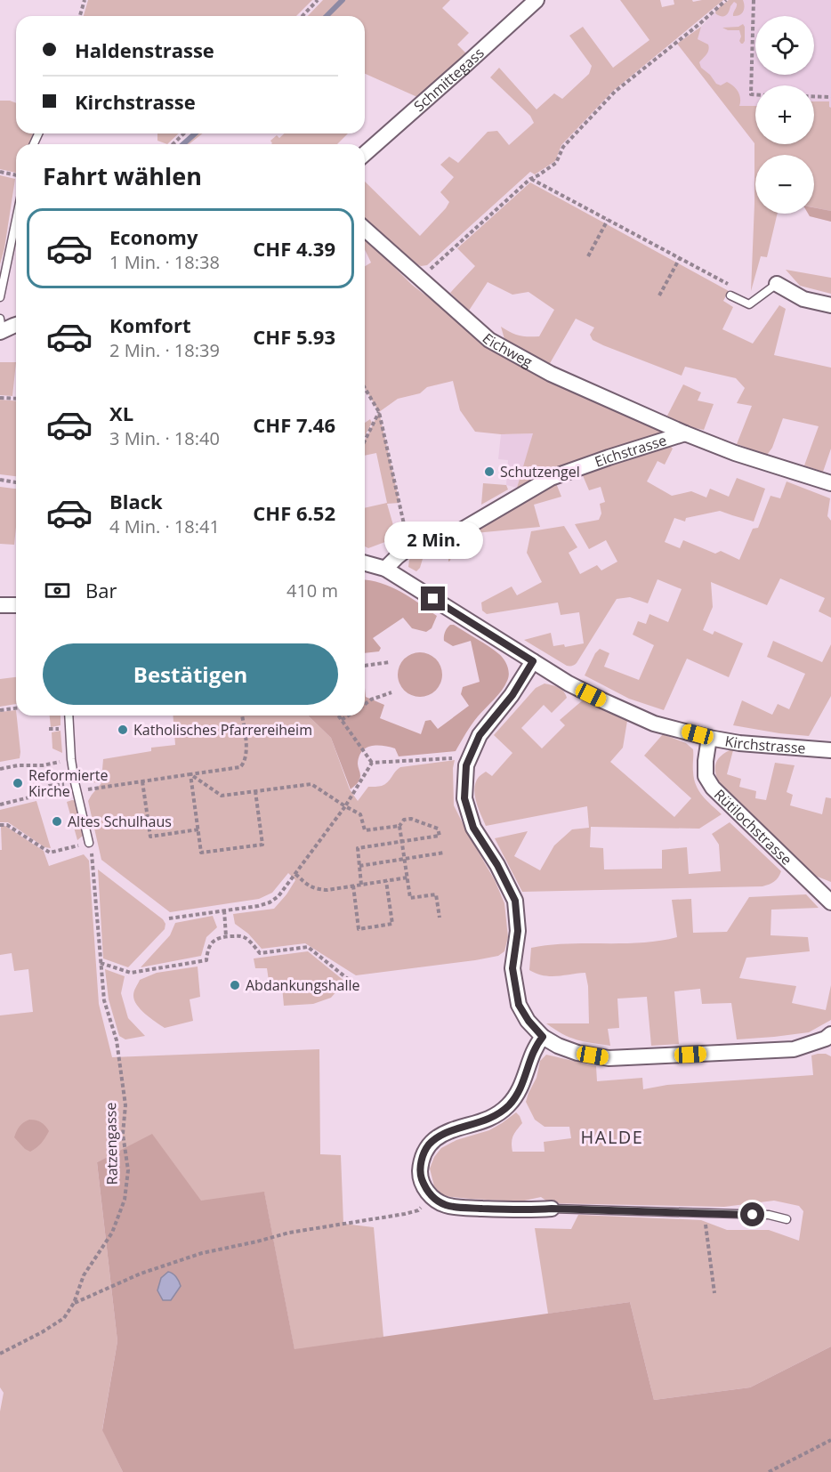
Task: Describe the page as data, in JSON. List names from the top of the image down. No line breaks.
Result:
{"streets":{"street":["Schmittegass","Eichweg","Eichstrasse","Kirchstrasse","Rütilochstrasse"],"path":["Ratzengasse"]},"crossings":[["Eichweg","Eichstrasse"],["Eichstrasse","Kirchstrasse"],["Kirchstrasse","Rütilochstrasse"]],"districts":["HALDE"],"places":["Schutzengel","Katholisches Pfarrereiheim","Reformierte Kirche","Altes Schulhaus","Abdankungshalle"],"page":{"map_buttons":["+","−"],"banner":["Haldenstrasse","Kirchstrasse"],"heading":"Fahrt wählen","list":[{"name":"Economy","note":"1 Min. · 18:38","value":"CHF 4.39"},{"name":"Komfort","note":"2 Min. · 18:39","value":"CHF 5.93"},{"name":"XL","note":"3 Min. · 18:40","value":"CHF 7.46"},{"name":"Black","note":"4 Min. · 18:41","value":"CHF 6.52"}],"bubble":"2 Min.","pay":["Bar","410 m"],"buttons":"Bestätigen"}}
